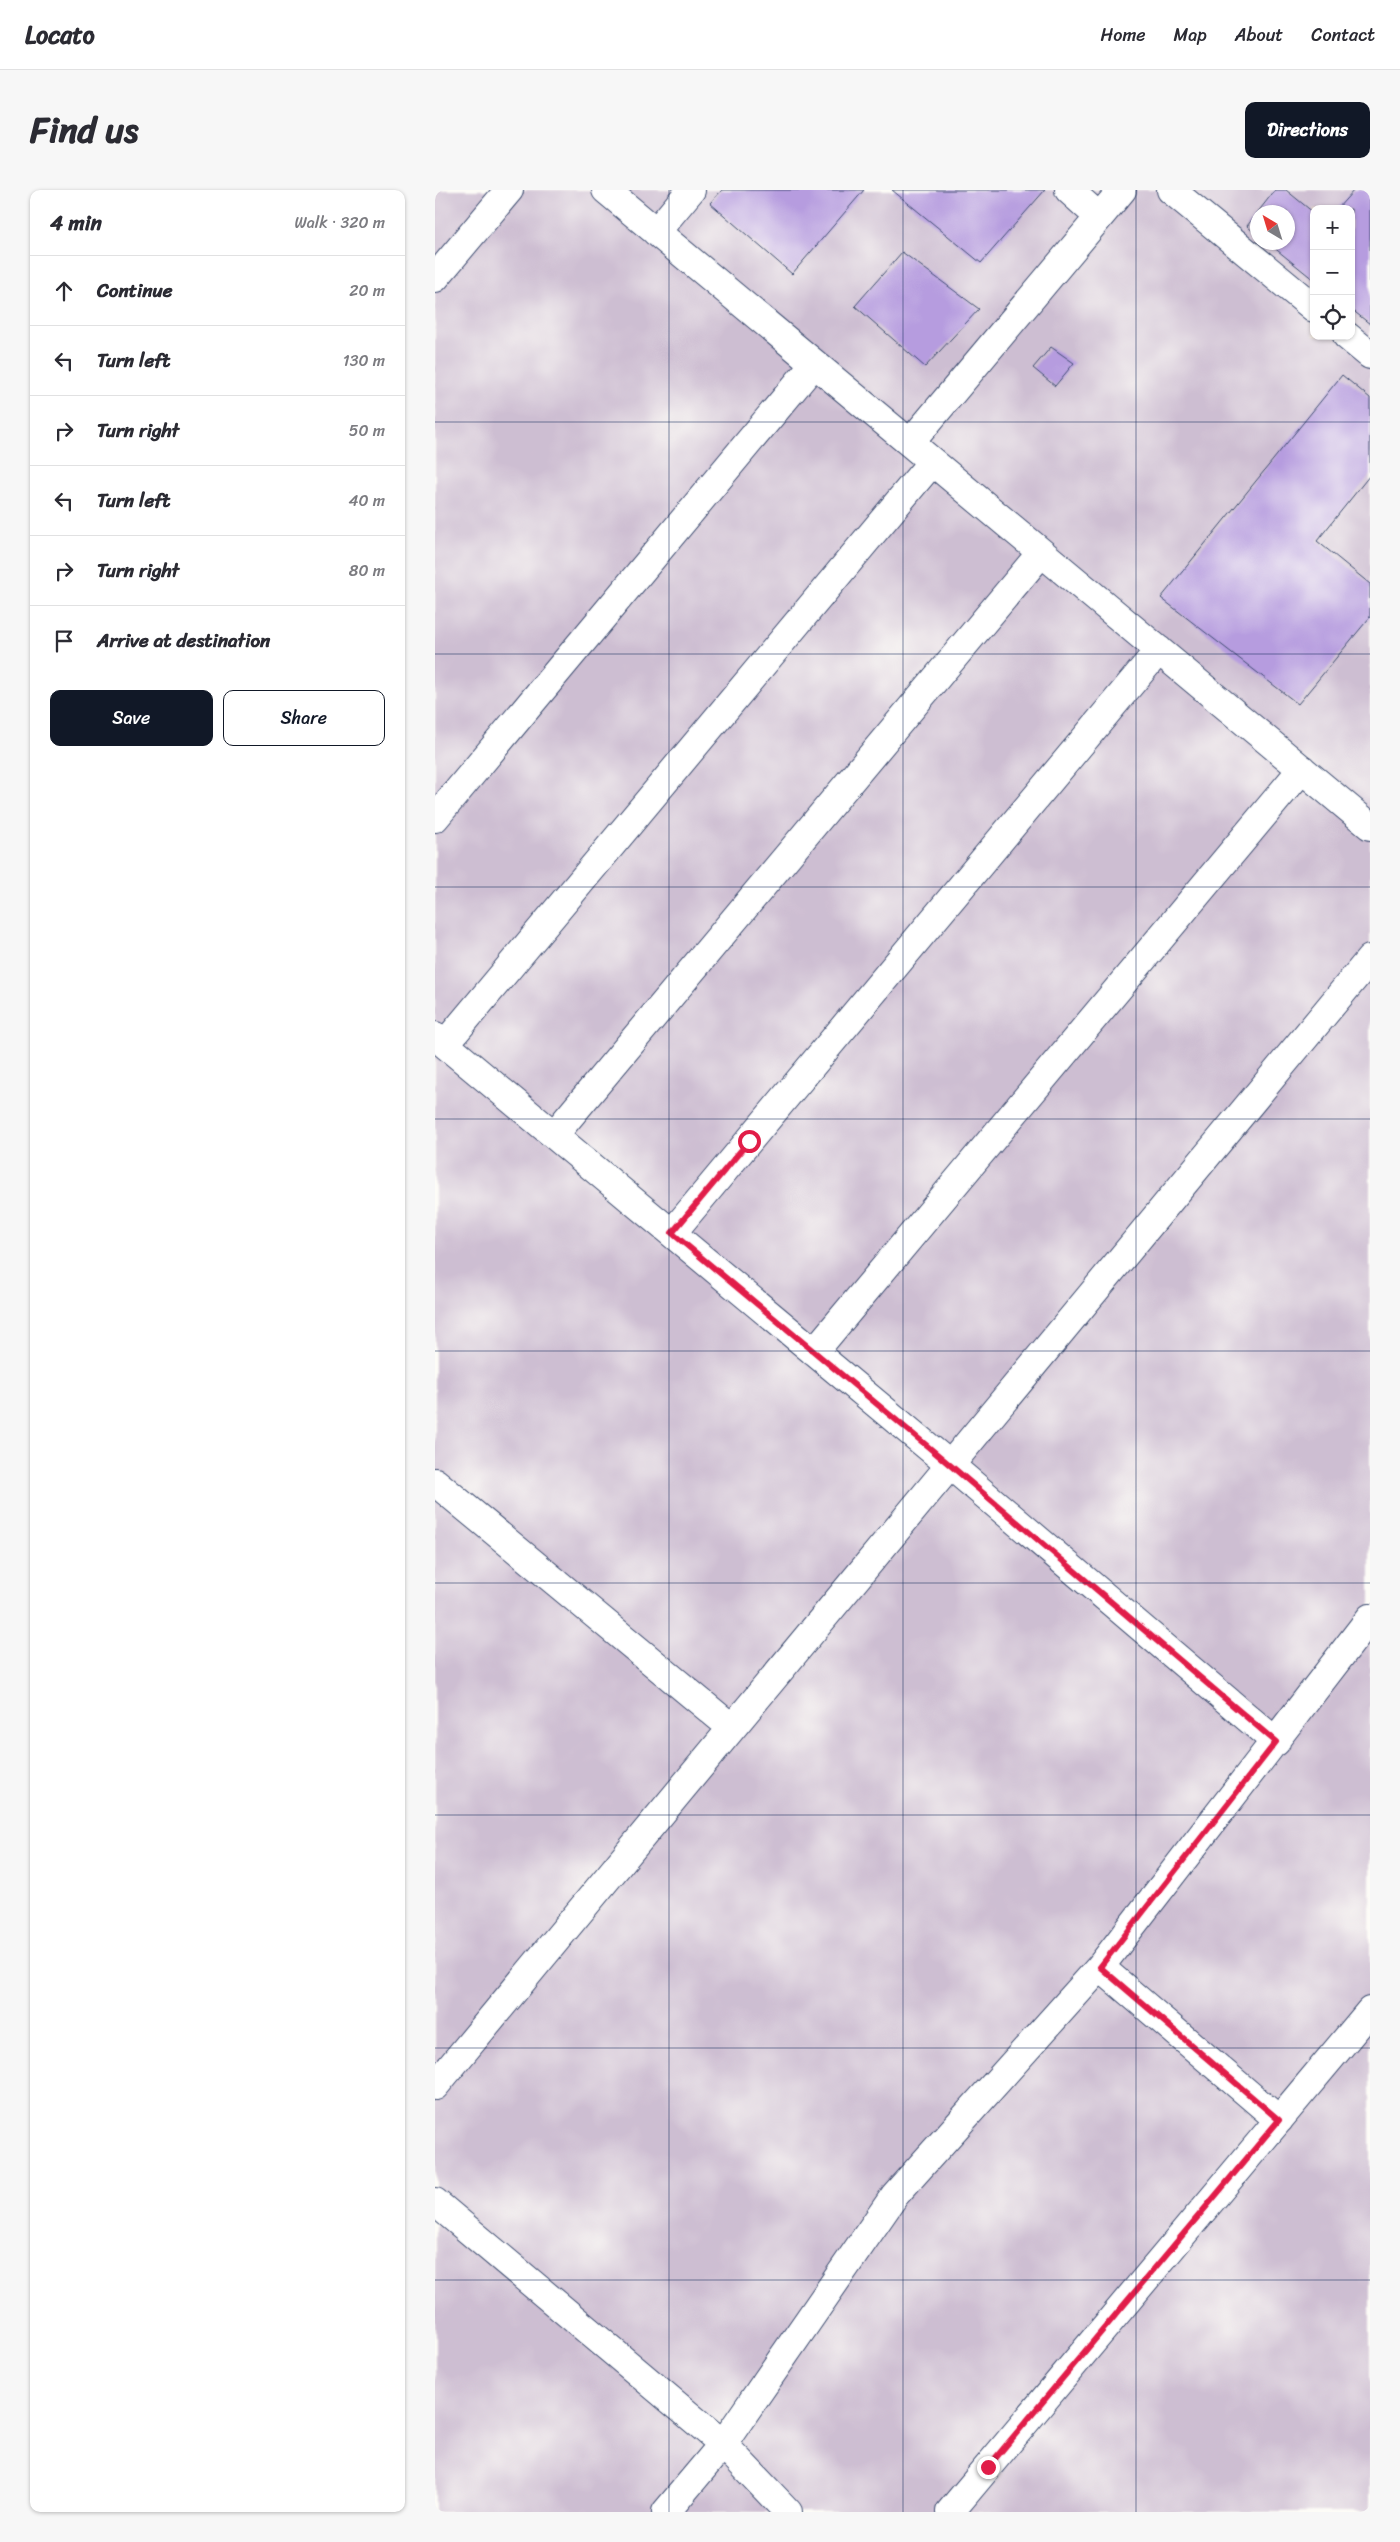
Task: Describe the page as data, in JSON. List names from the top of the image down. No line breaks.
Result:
{"north":"top left","page":{"header":"Locato","nav":["Home","Map","About","Contact"],"title":"Find us","buttons":["Directions",["Save","Share"]],"heading":["4 min","Walk · 320 m"],"map_buttons":["+","−"],"list":[["Continue","20 m"],["Turn left","130 m"],["Turn right","50 m"],["Turn left","40 m"],["Turn right","80 m"],"Arrive at destination"]}}
